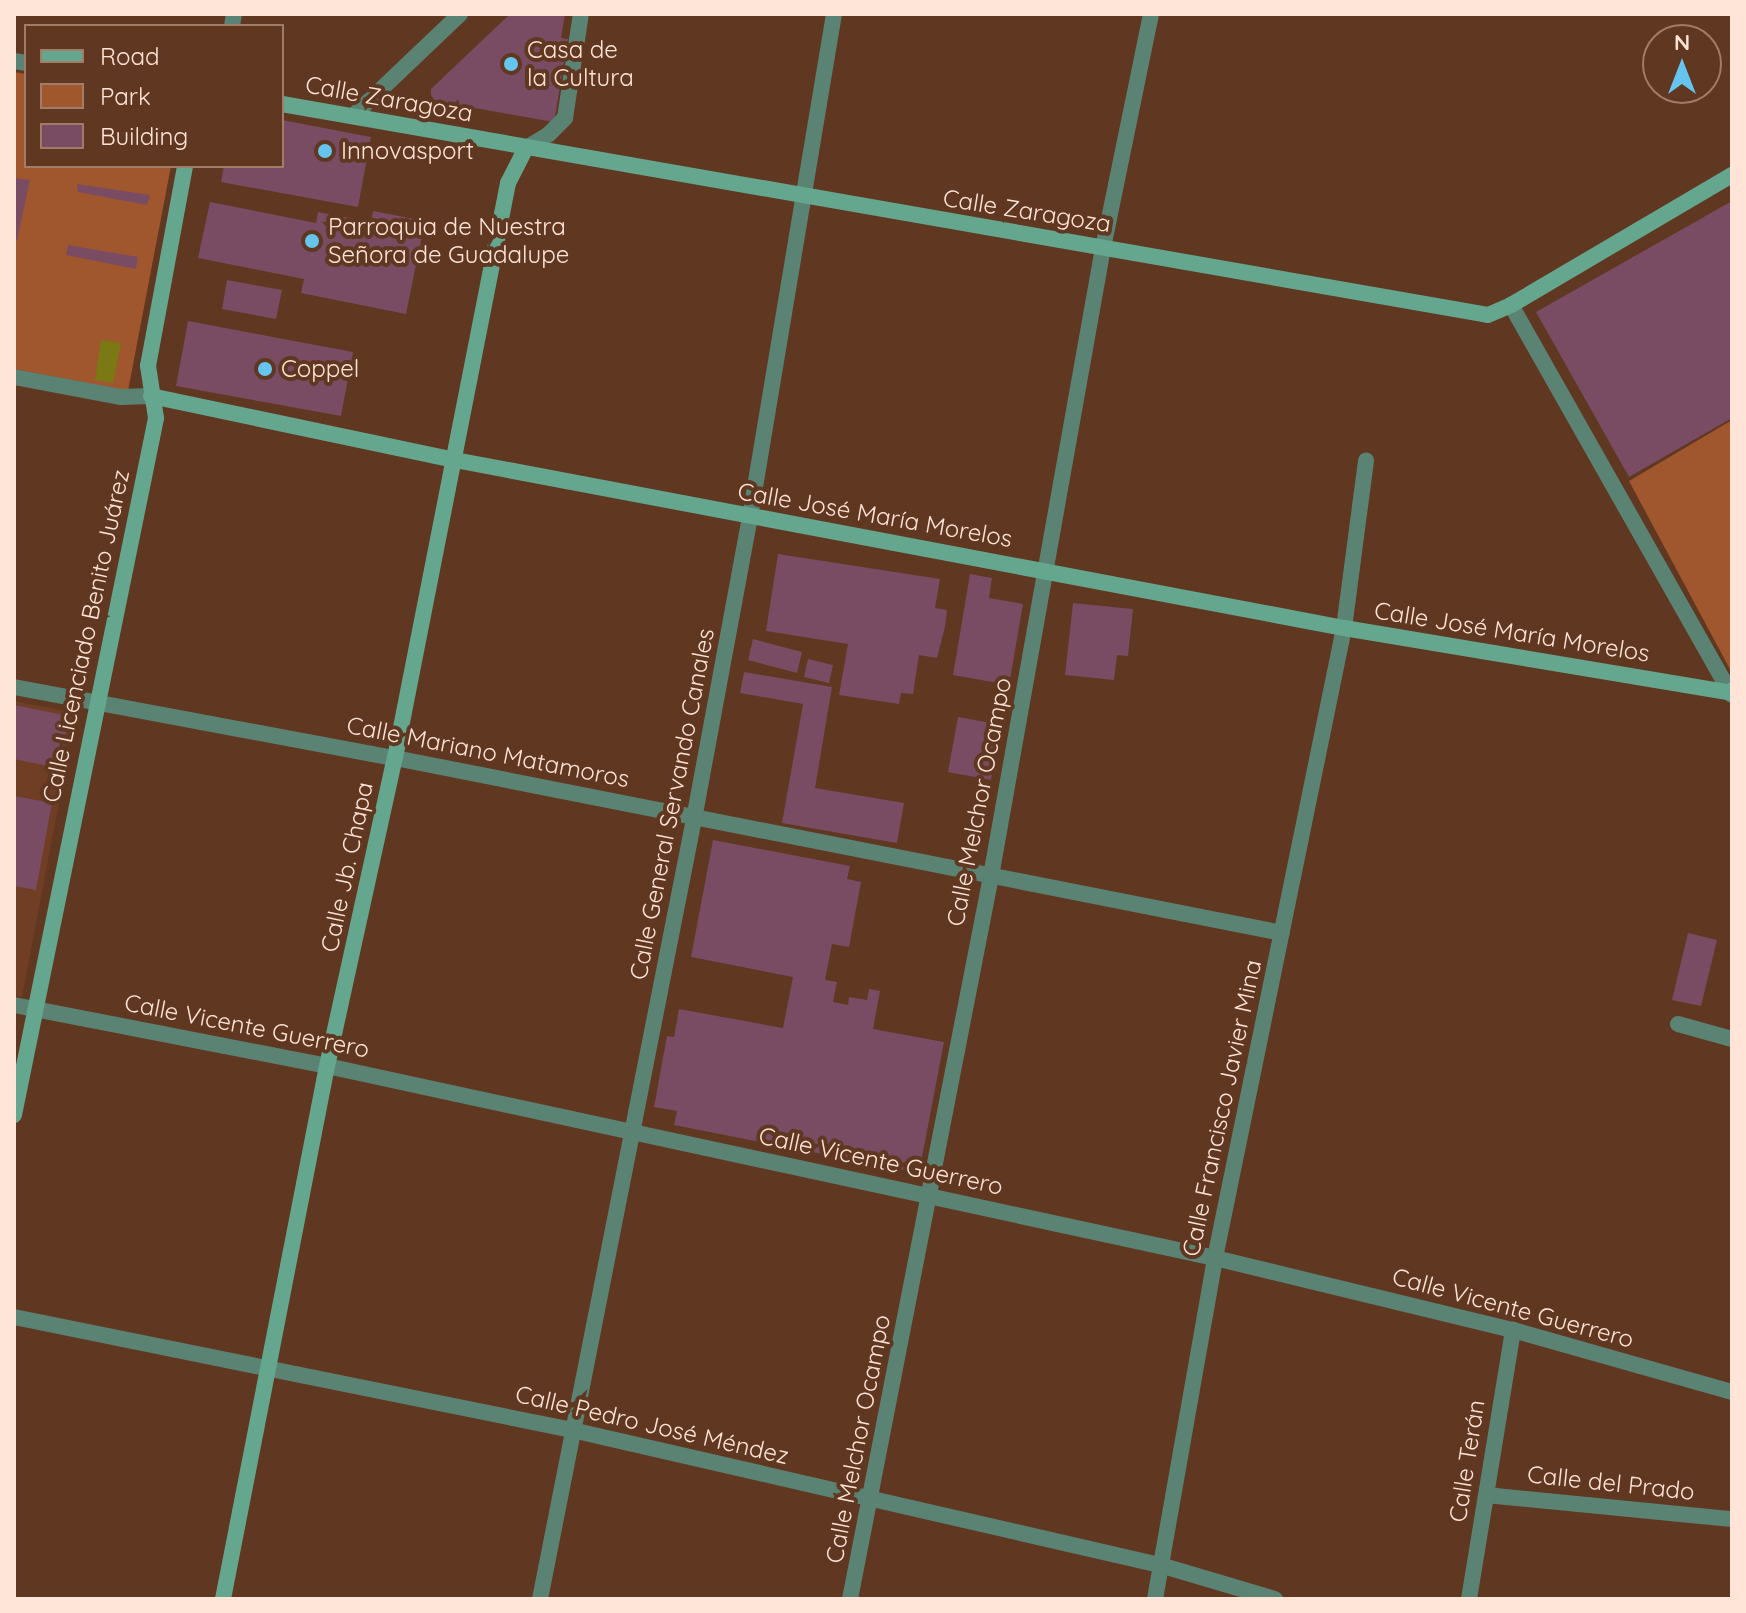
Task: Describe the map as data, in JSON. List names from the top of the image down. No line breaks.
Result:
{"streets":{"main road":["Calle Zaragoza","Calle José María Morelos","Calle Licenciado Benito Juárez","Calle Jb. Chapa"],"street":["Calle Mariano Matamoros","Calle Melchor Ocampo","Calle General Servando Canales","Calle Vicente Guerrero","Calle Francisco Javier Mina","Calle Pedro José Méndez","Calle Terán","Calle del Prado"]},"crossings":[["Calle Zaragoza","Calle Melchor Ocampo"],["Calle Zaragoza","Calle General Servando Canales"],["Calle Zaragoza","Calle Jb. Chapa"],["Calle José María Morelos","Calle Licenciado Benito Juárez"],["Calle José María Morelos","Calle Melchor Ocampo"],["Calle José María Morelos","Calle General Servando Canales"],["Calle José María Morelos","Calle Jb. Chapa"],["Calle José María Morelos","Calle Francisco Javier Mina"],["Calle Licenciado Benito Juárez","Calle Mariano Matamoros"],["Calle Licenciado Benito Juárez","Calle Vicente Guerrero"],["Calle Mariano Matamoros","Calle Melchor Ocampo"],["Calle Mariano Matamoros","Calle General Servando Canales"],["Calle Mariano Matamoros","Calle Jb. Chapa"],["Calle Mariano Matamoros","Calle Francisco Javier Mina"],["Calle Melchor Ocampo","Calle Vicente Guerrero"],["Calle Melchor Ocampo","Calle Pedro José Méndez"],["Calle General Servando Canales","Calle Vicente Guerrero"],["Calle General Servando Canales","Calle Pedro José Méndez"],["Calle Jb. Chapa","Calle Vicente Guerrero"],["Calle Jb. Chapa","Calle Pedro José Méndez"],["Calle Vicente Guerrero","Calle Francisco Javier Mina"],["Calle Vicente Guerrero","Calle Terán"],["Calle Francisco Javier Mina","Calle Pedro José Méndez"],["Calle Terán","Calle del Prado"]],"places":["Casa de la Cultura","Innovasport","Parroquia de Nuestra Señora de Guadalupe","Coppel"],"legend":["Road","Park","Building"],"north":"top"}
